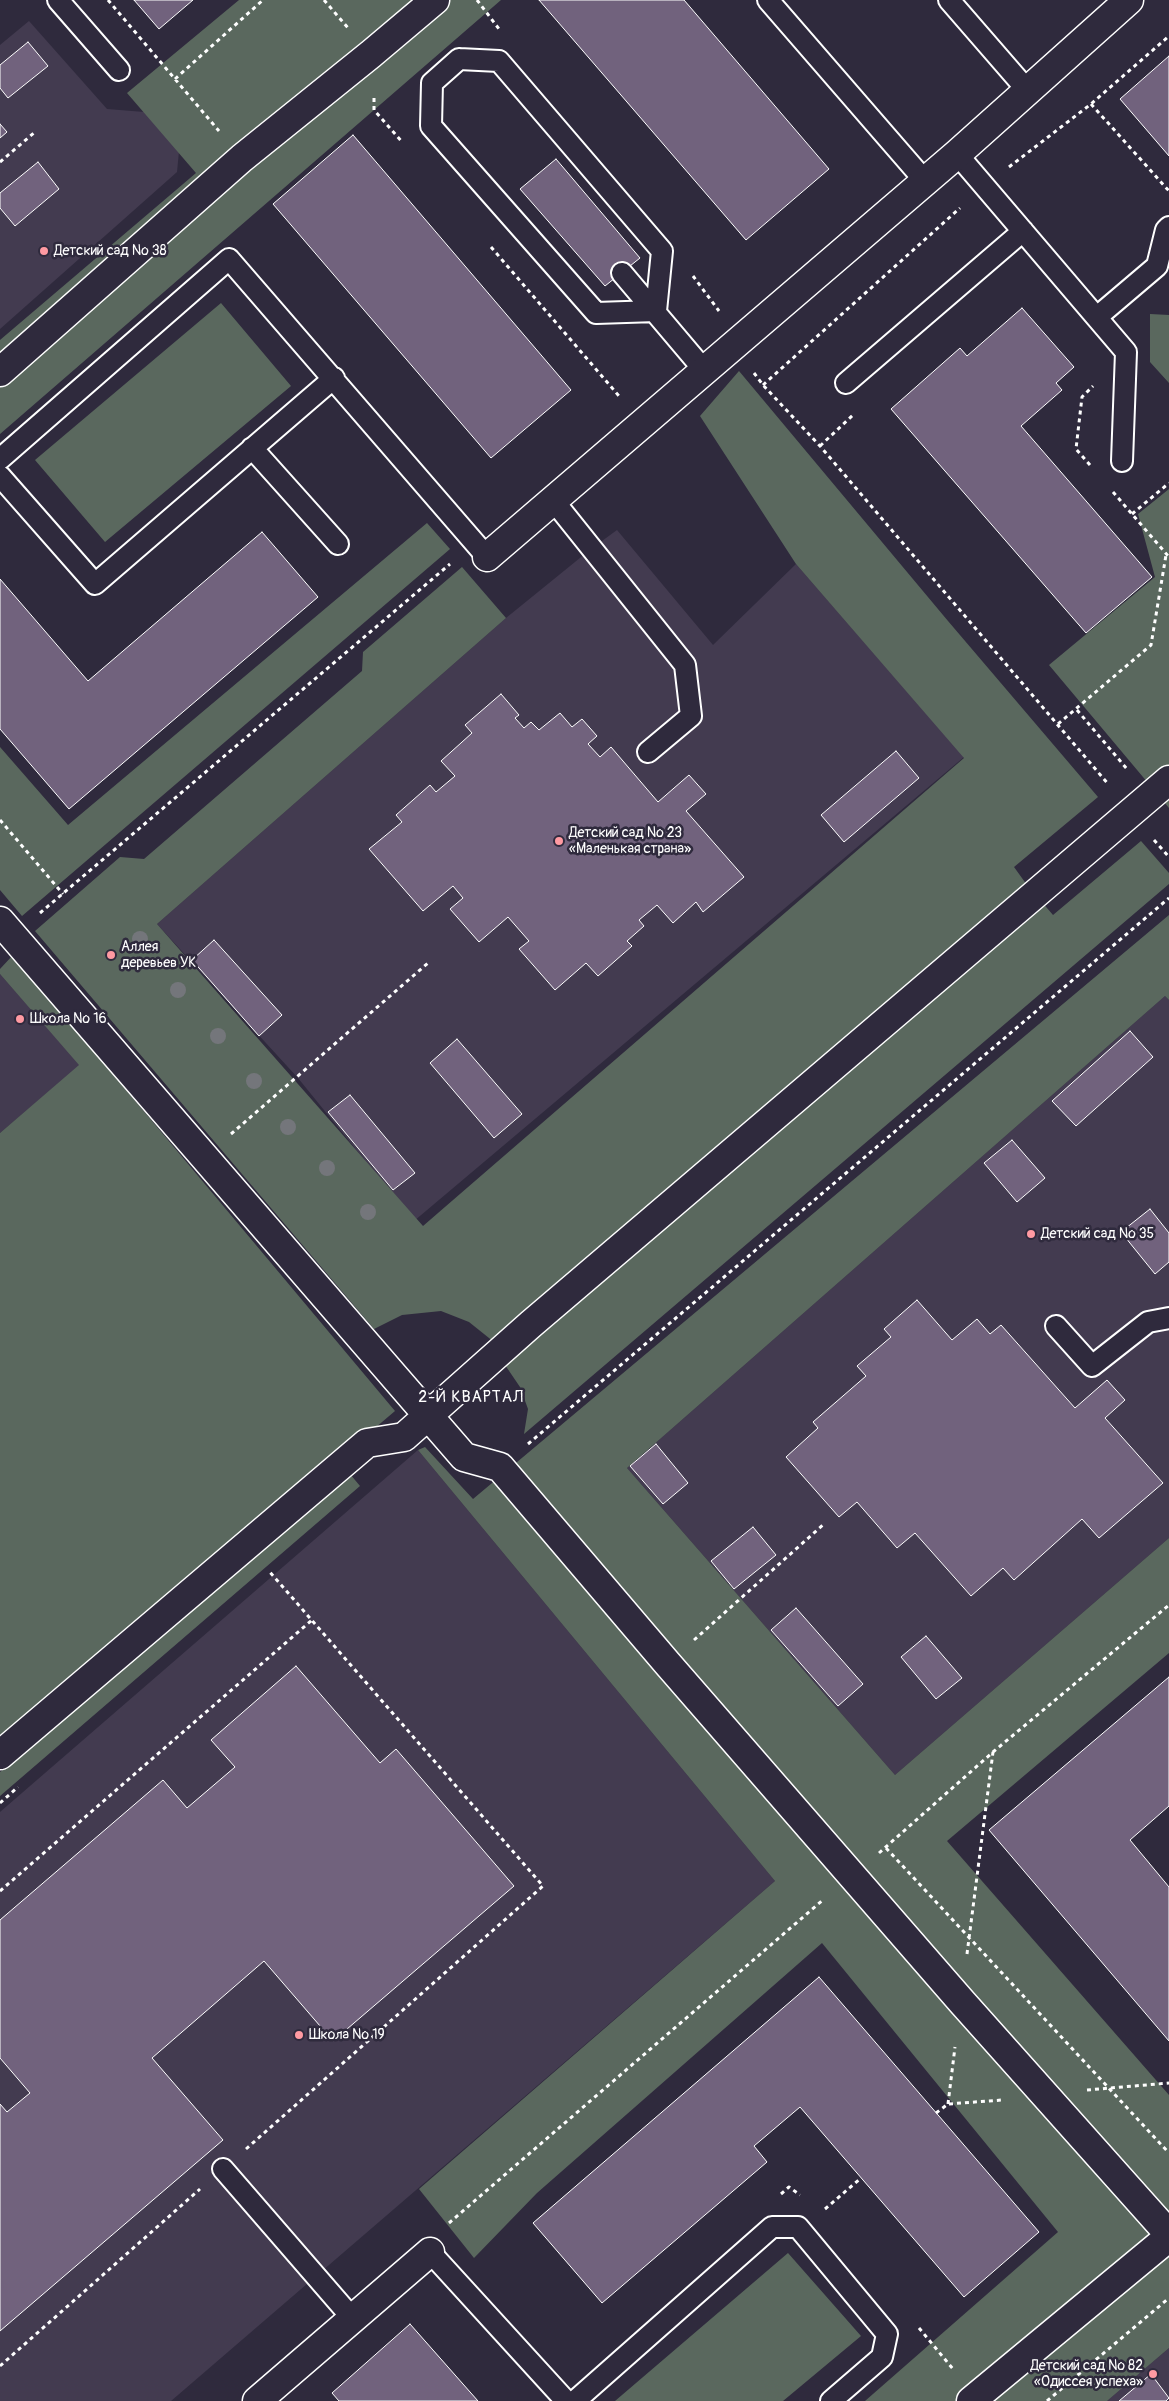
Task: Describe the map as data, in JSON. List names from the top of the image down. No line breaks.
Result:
{"districts":["2-Й КВАРТАЛ"],"places":["Детский сад № 38","Детский сад № 23 «Маленькая страна»","Аллея деревьев УК","Школа № 16","Детский сад № 35","Школа № 19","Детский сад № 82 «Одиссея успеха»"]}
